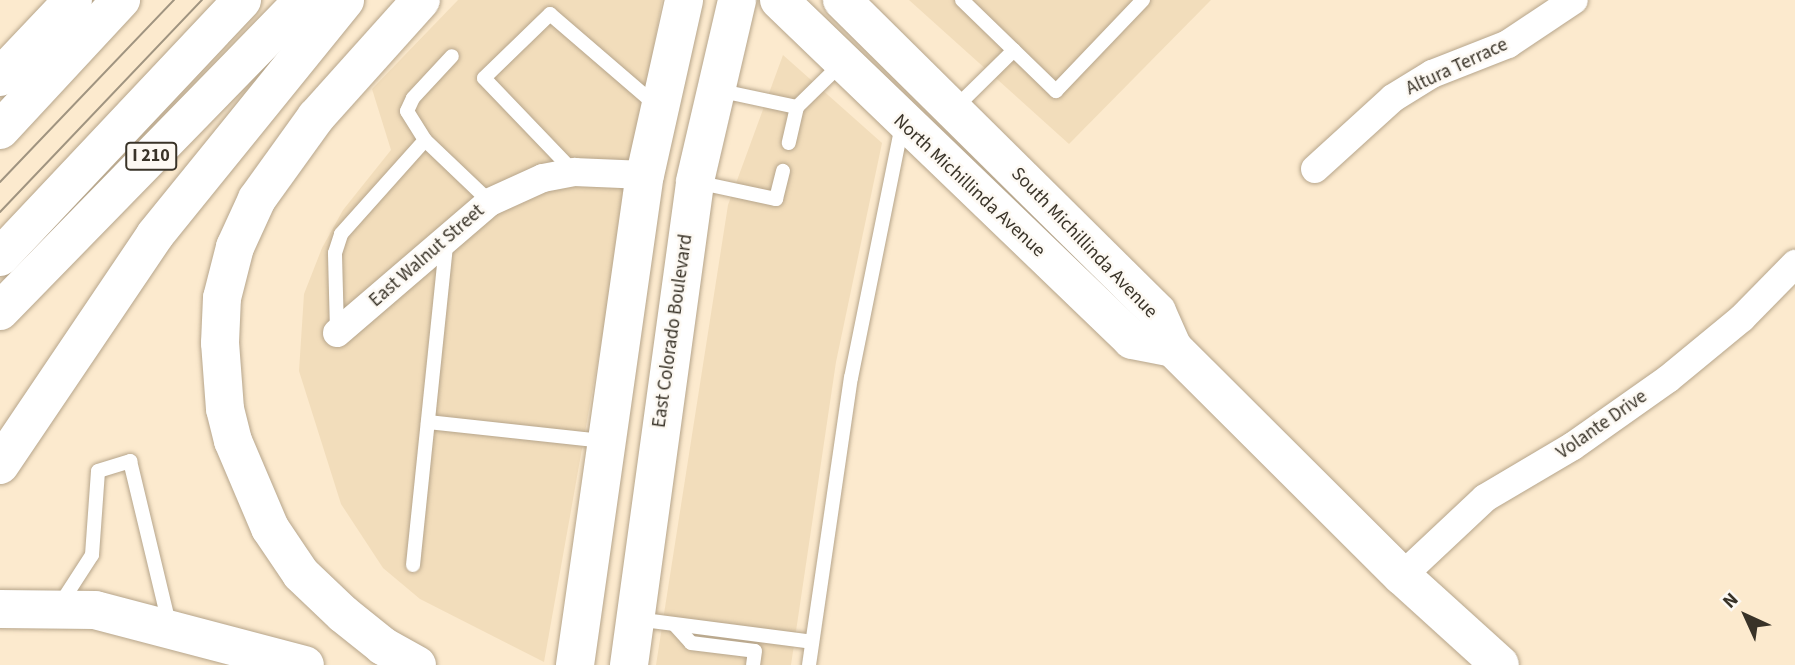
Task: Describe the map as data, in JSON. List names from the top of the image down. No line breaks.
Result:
{"streets":{"main road":["I 210","North Michillinda Avenue","South Michillinda Avenue","East Colorado Boulevard"],"street":["Altura Terrace","East Walnut Street","Volante Drive"]},"crossings":[["North Michillinda Avenue","South Michillinda Avenue"],["South Michillinda Avenue","Volante Drive"]],"north":"top left"}
